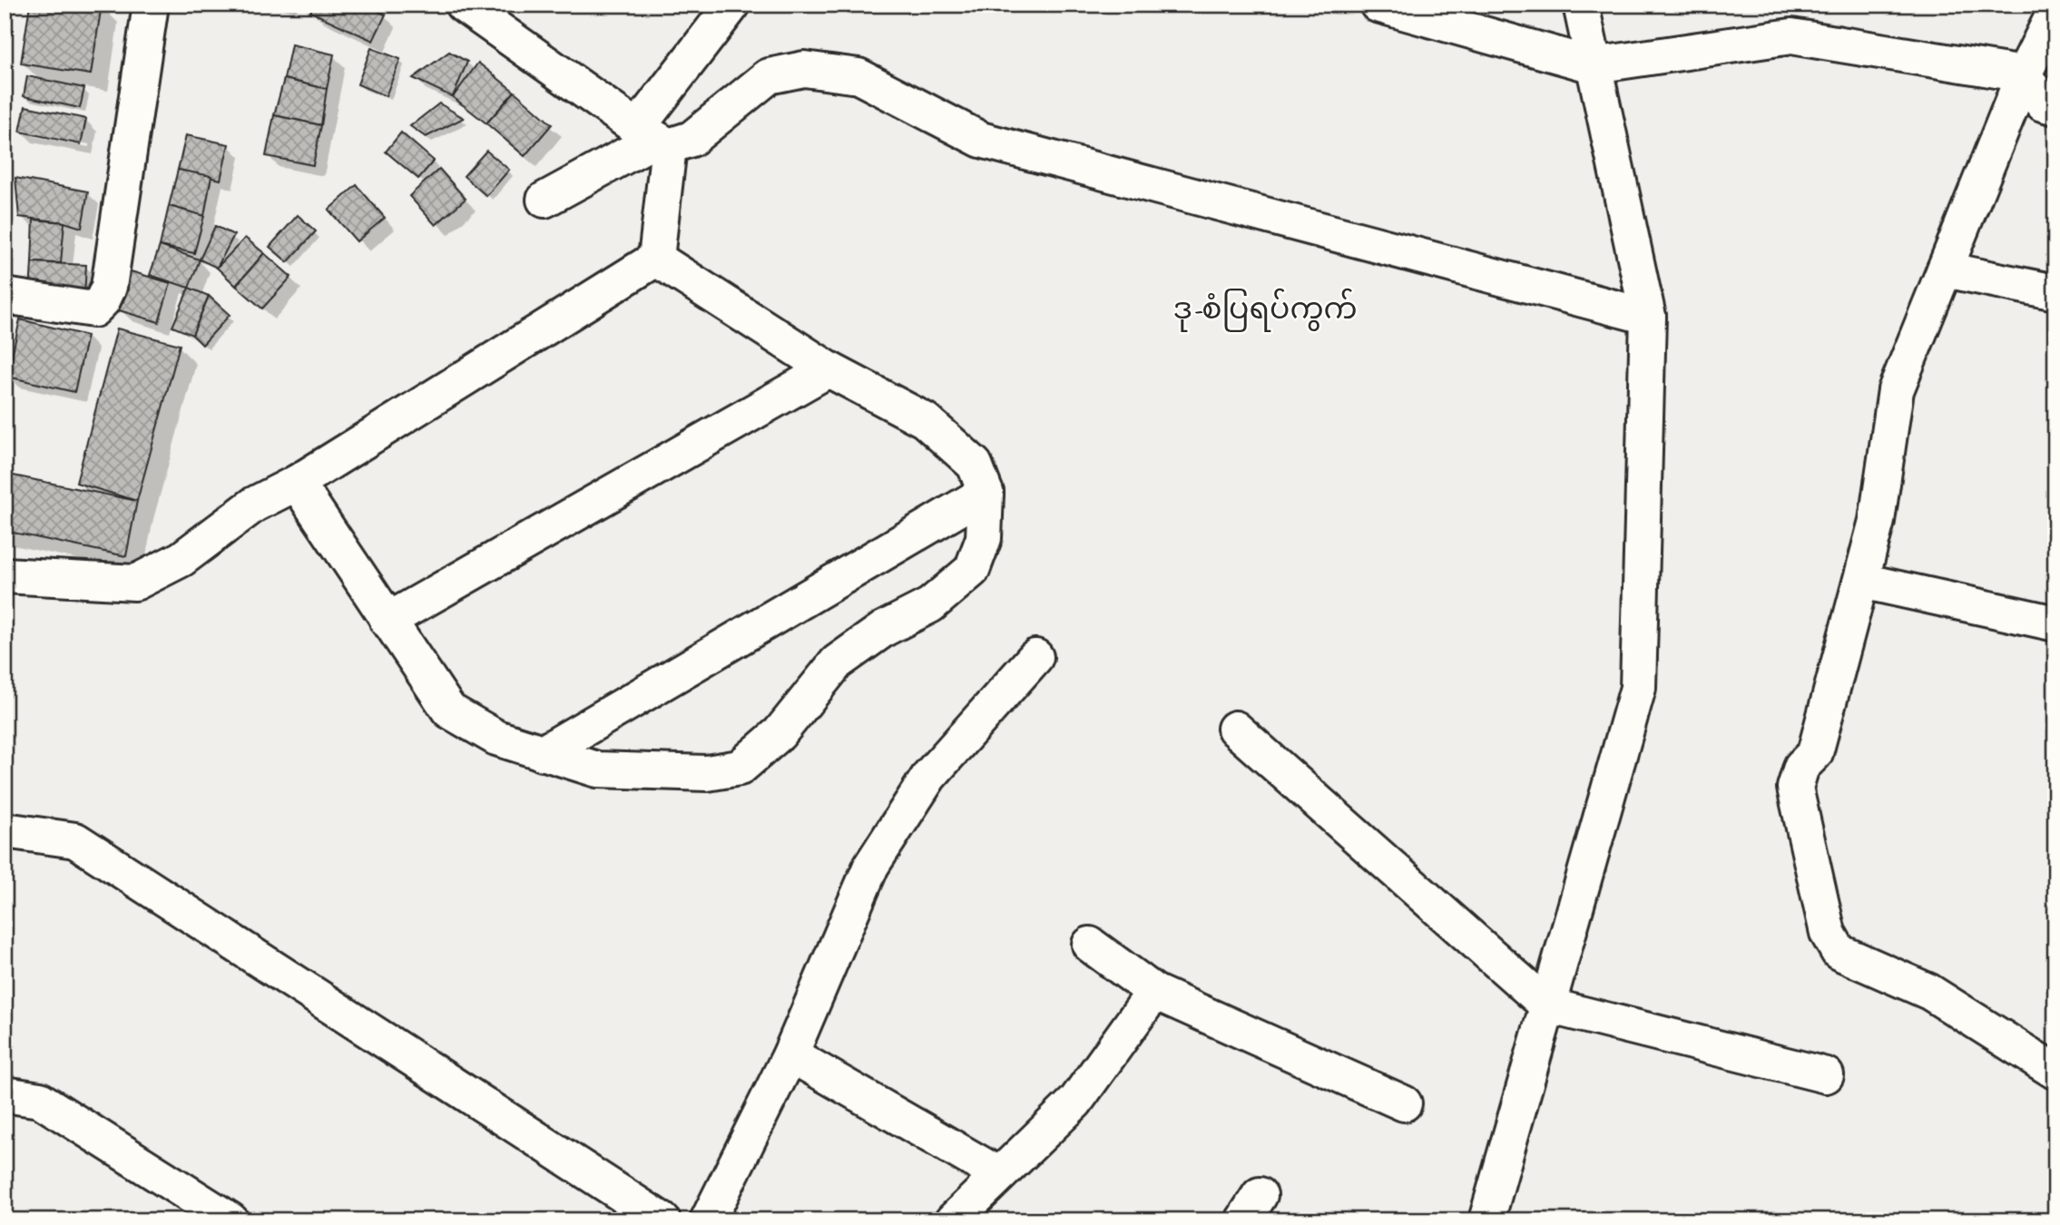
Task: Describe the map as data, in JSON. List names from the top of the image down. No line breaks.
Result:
{"districts":["ဒု-စံပြရပ်ကွက်"]}
